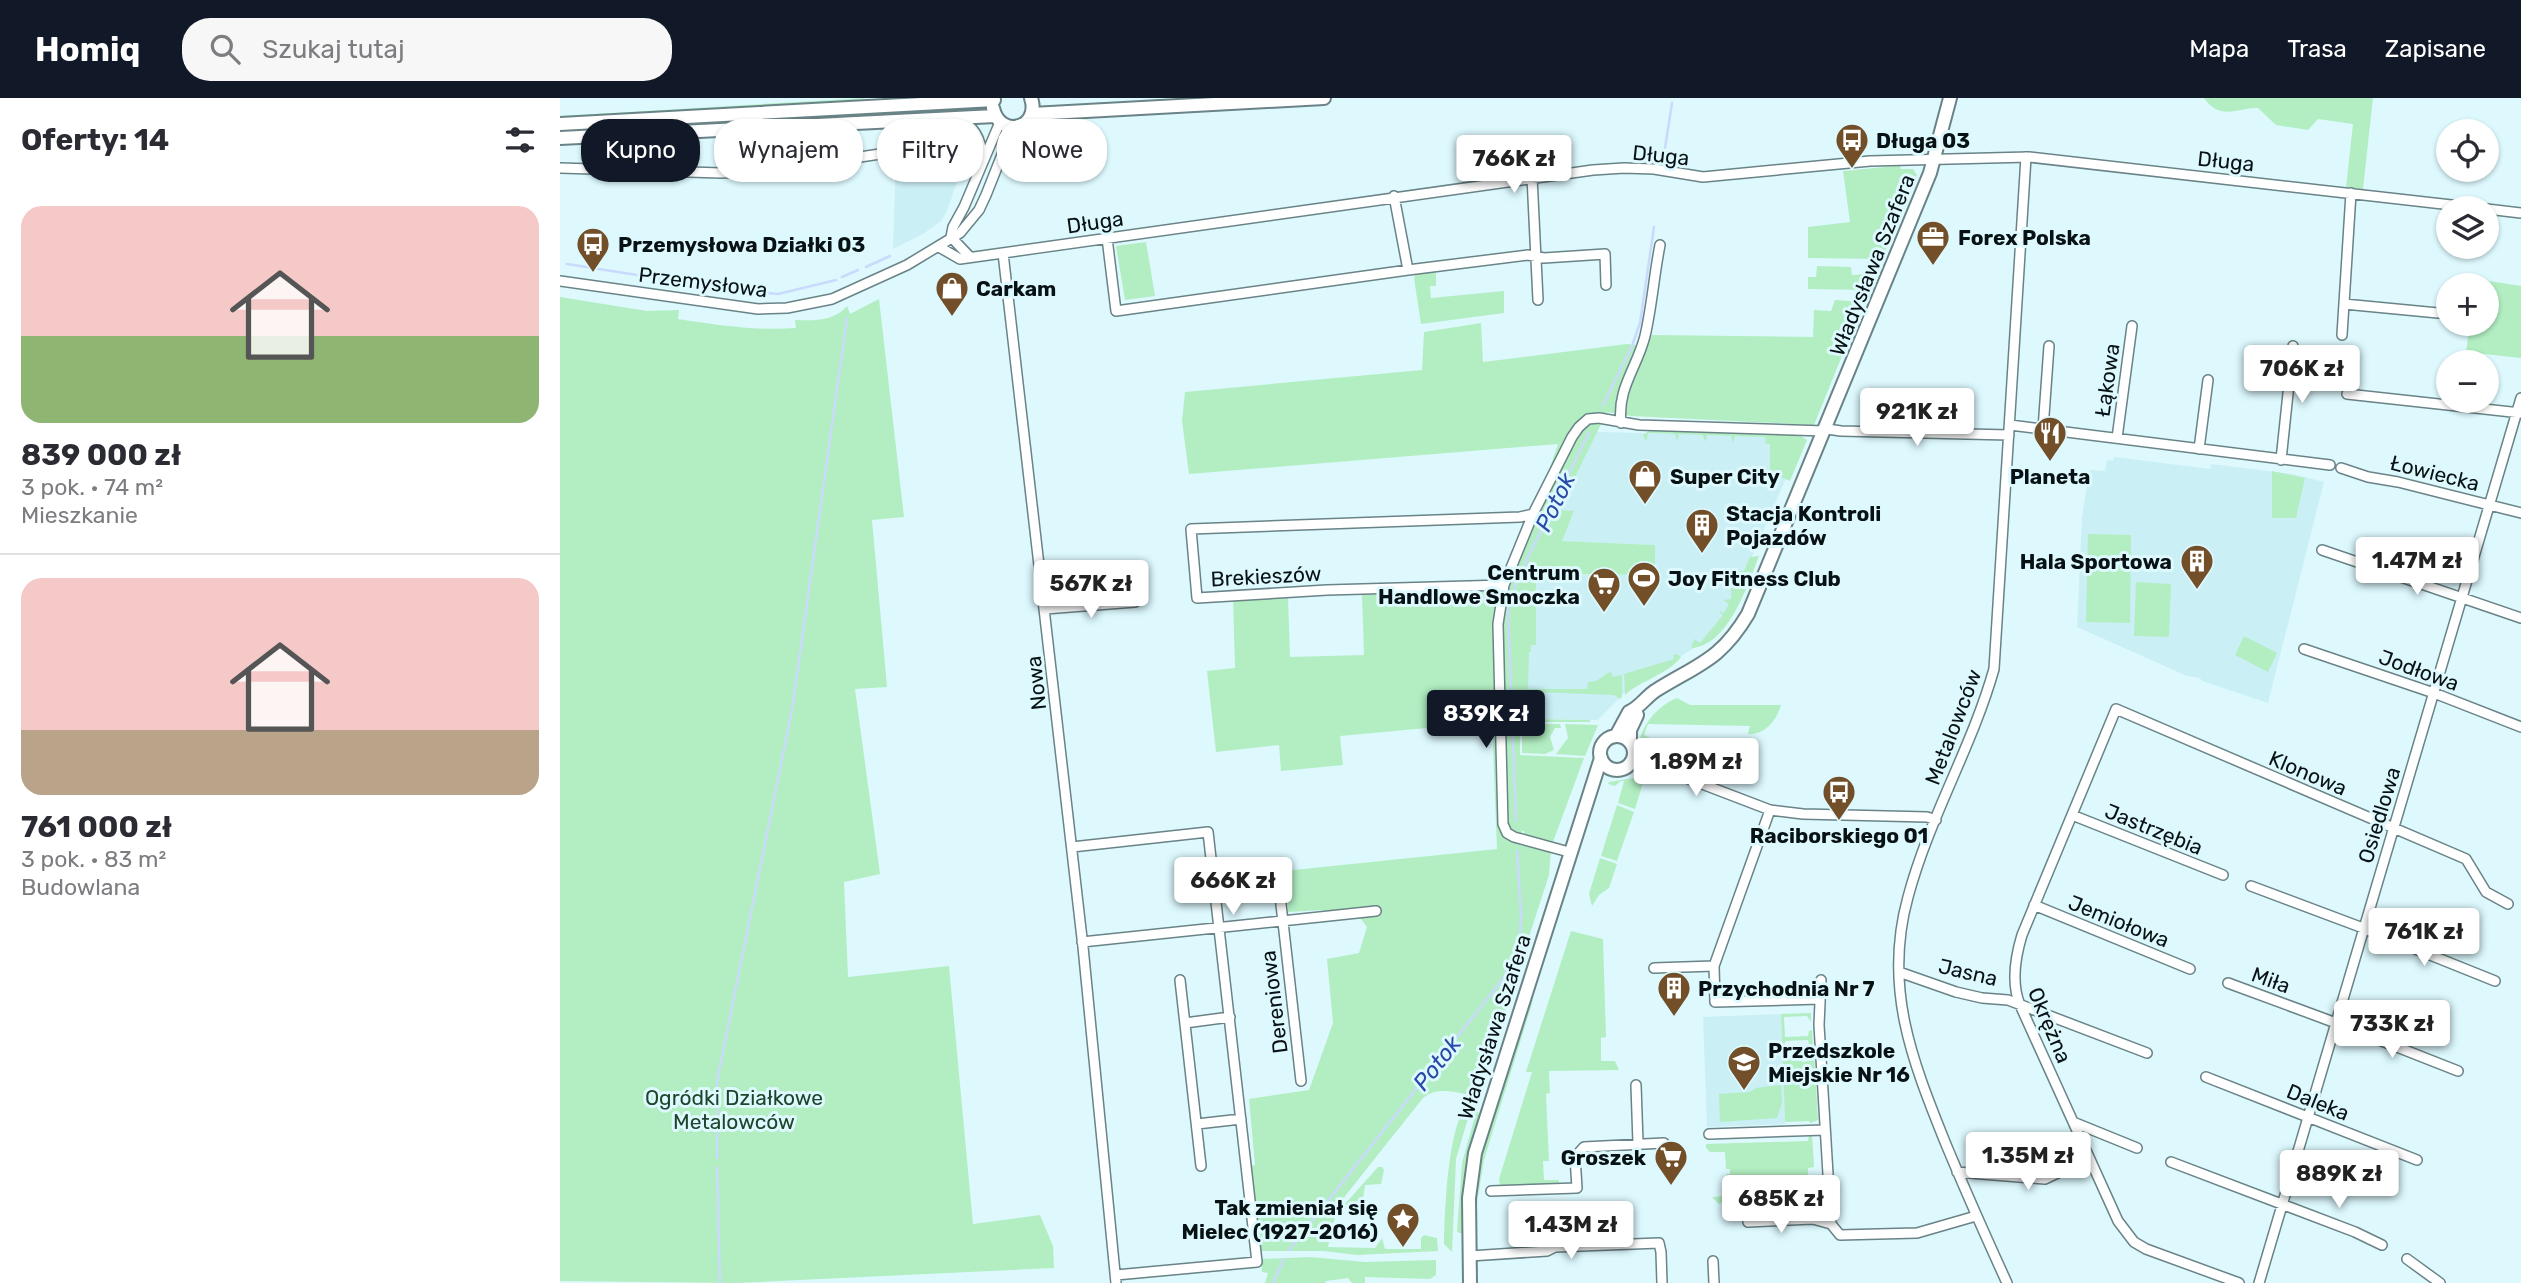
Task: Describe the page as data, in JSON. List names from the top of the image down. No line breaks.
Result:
{"streets":{"street":["Długa","Władysława Szafera","Przemysłowa","Łąkowa","Łowiecka","Brekieszów","Jodłowa","Nowa","Metalowców","Klonowa","Osiedlowa","Jastrzębia","Jemiołowa","Jasna","Miła","Dereniowa","Okrężna","Daleka"]},"crossings":[["Długa","Władysława Szafera"],["Długa","Przemysłowa"],["Długa","Nowa"],["Długa","Metalowców"],["Władysława Szafera","Łąkowa"],["Łąkowa","Metalowców"],["Łowiecka","Osiedlowa"],["Jodłowa","Osiedlowa"],["Metalowców","Jasna"],["Klonowa","Osiedlowa"],["Klonowa","Okrężna"],["Osiedlowa","Miła"],["Osiedlowa","Daleka"],["Jastrzębia","Okrężna"],["Jemiołowa","Okrężna"],["Jasna","Okrężna"]],"water":["Potok"],"parks":["Ogródki Działkowe Metalowców"],"places":{"bus stop":["Długa 03","Przemysłowa Działki 03","Raciborskiego 01"],"office":["Forex Polska"],"shop":["Carkam","Super City"],"restaurant":["Planeta"],"building":["Stacja Kontroli Pojazdów","Hala Sportowa","Przychodnia Nr 7"],"sports":["Joy Fitness Club"],"supermarket":["Centrum Handlowe Smoczka","Groszek"],"school or university":["Przedszkole Miejskie Nr 16"],"place":["Tak zmieniał się Mielec (1927-2016)"]},"page":{"header":"Homiq","search":"Szukaj tutaj","nav":["Mapa","Trasa","Zapisane"],"heading":"Oferty: 14","map_buttons":["+","−"],"chip":["Kupno","Wynajem","Filtry","Nowe"],"price":["766K zł","706K zł","921K zł","1.47M zł","567K zł","839K zł","1.89M zł","666K zł","761K zł","733K zł","1.35M zł","889K zł","685K zł","1.43M zł"],"list":[{"name":"839 000 zł","note":"3 pok. · 74 m² · Mieszkanie"},{"name":"761 000 zł","note":"3 pok. · 83 m² · Budowlana"}]}}
